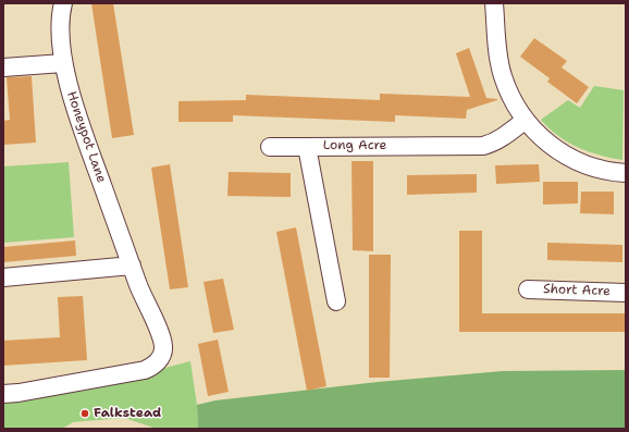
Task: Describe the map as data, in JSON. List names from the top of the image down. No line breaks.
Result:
{"streets":{"street":["Honeypot Lane","Long Acre","Short Acre"]},"places":["Falkstead"]}
